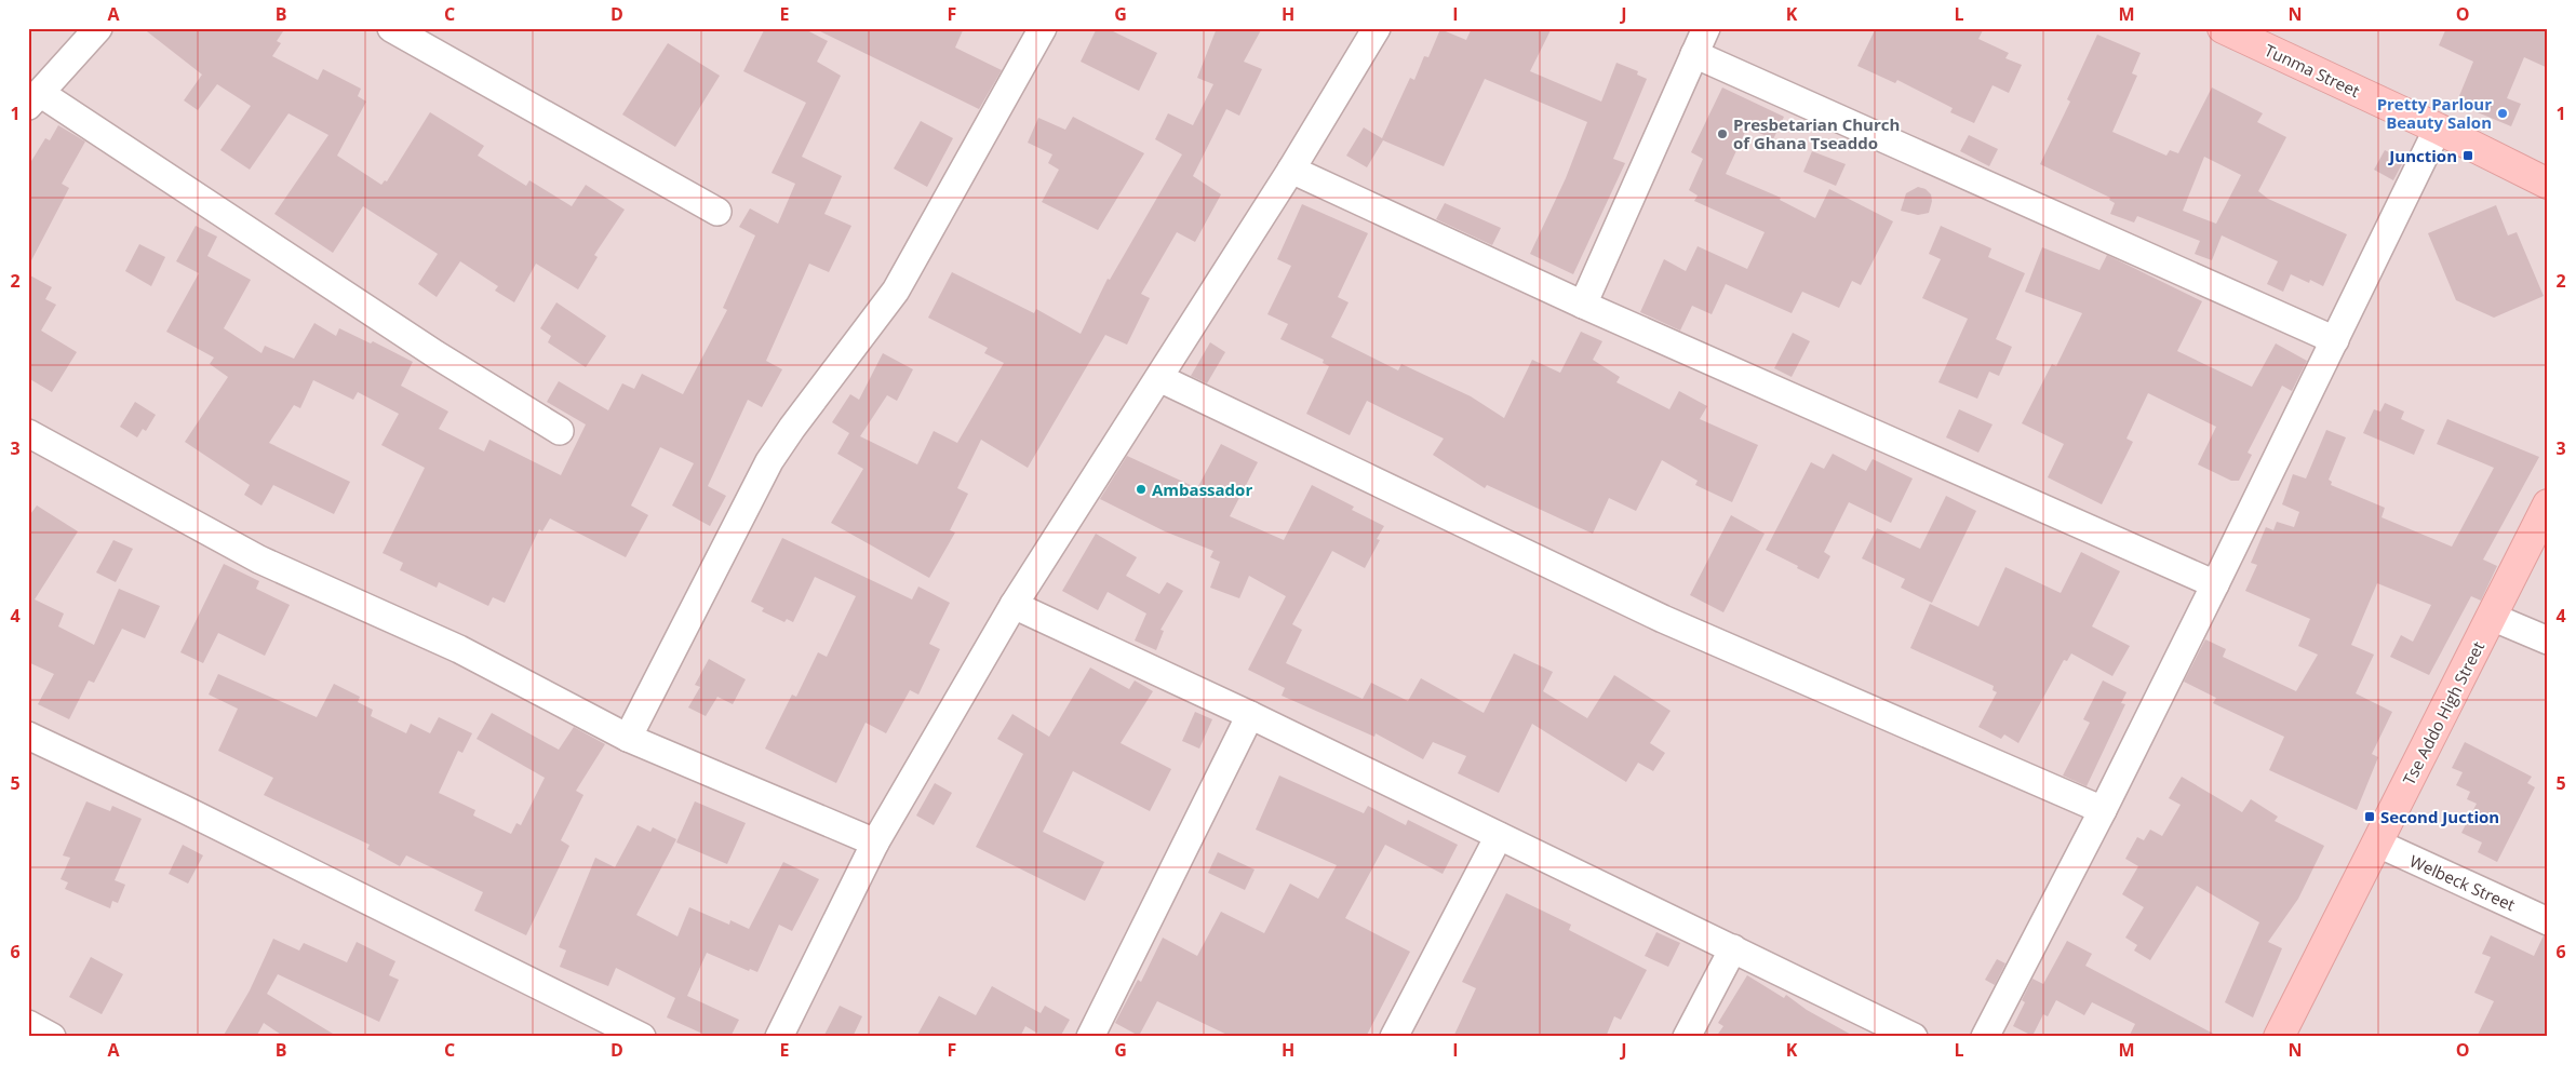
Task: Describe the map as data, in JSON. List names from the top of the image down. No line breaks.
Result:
{"streets":{"street":["Tunma Street","Tse Addo High Street","Welbeck Street"]},"crossings":[["Tse Addo High Street","Welbeck Street"]],"places":{"other":["Pretty Parlour Beauty Salon","Presbetarian Church of Ghana Tseaddo","Ambassador"],"transit":["Junction","Second Juction"]},"grid":{"columns":["A","B","C","D","E","F","G","H","I","J","K","L","M","N","O"],"rows":["1","2","3","4","5","6"]}}
